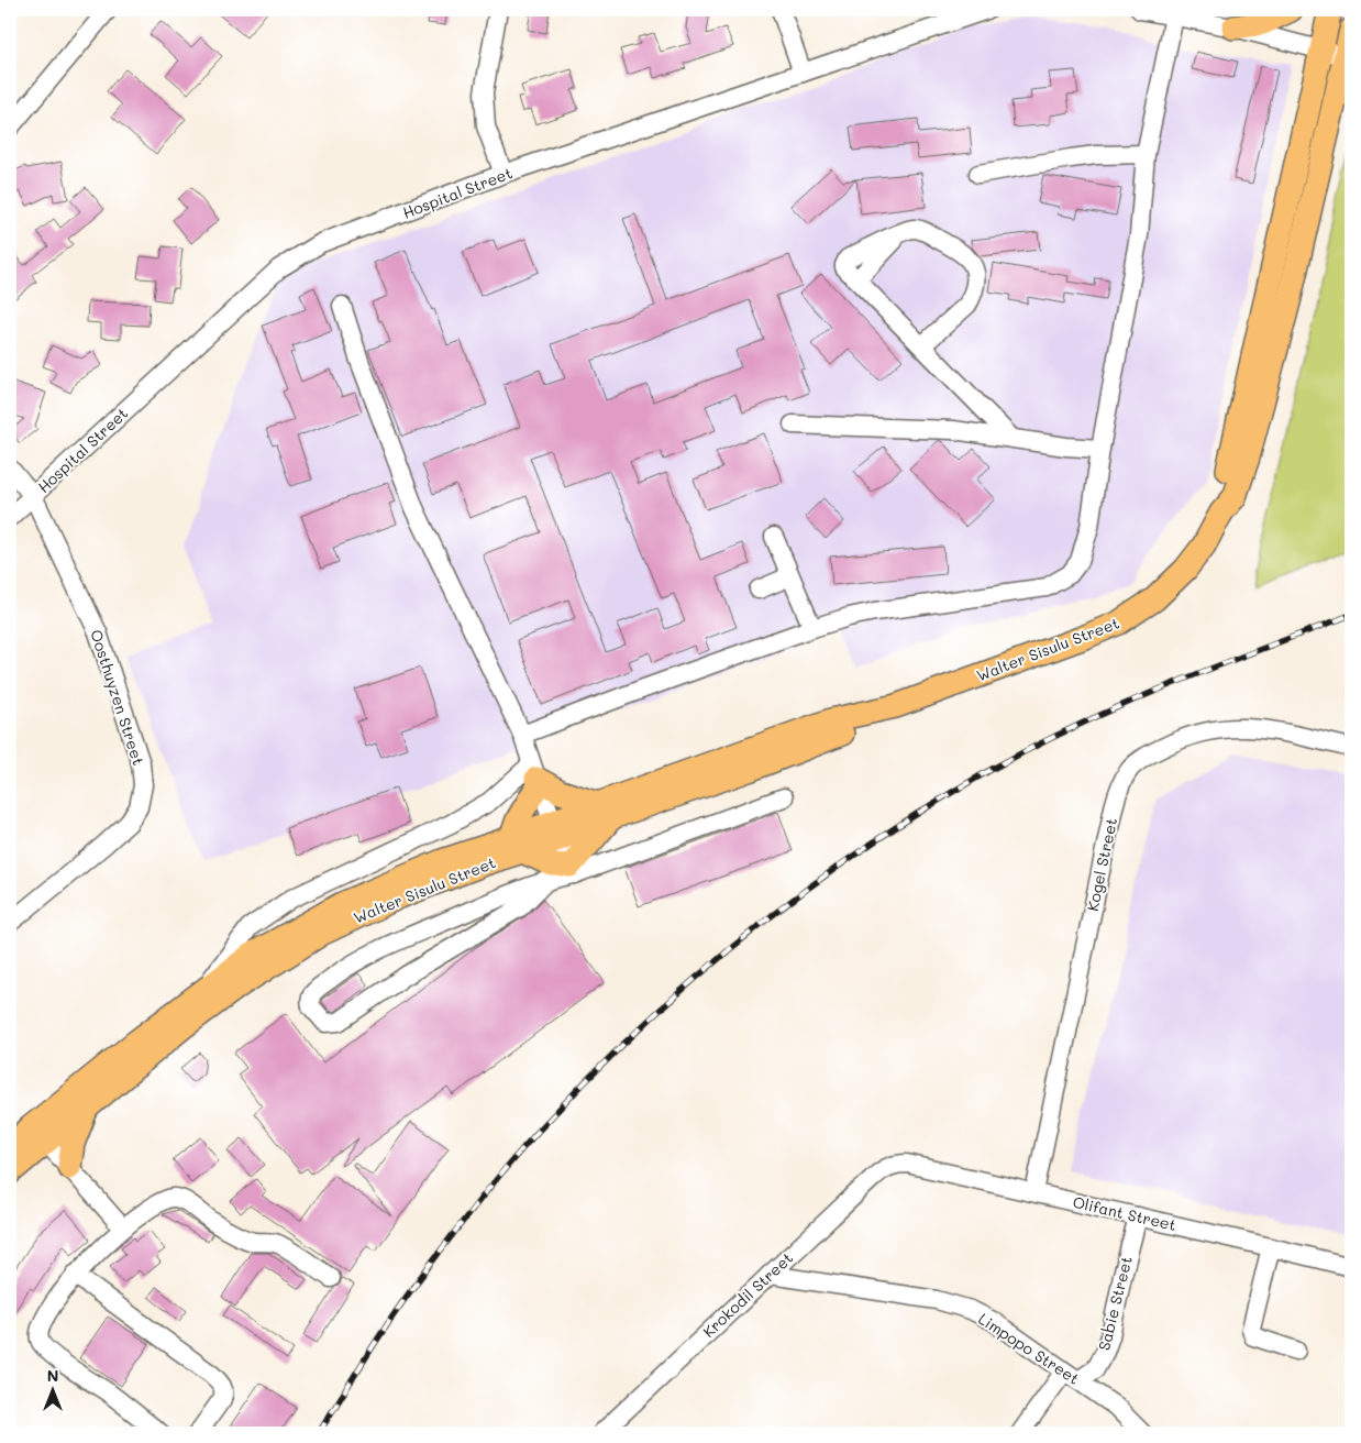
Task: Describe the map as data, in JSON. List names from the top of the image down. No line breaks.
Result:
{"streets":{"main road":["Walter Sisulu Street"],"street":["Hospital Street","Oosthuyzen Street","Kogel Street","Olifant Street","Krokodil Street","Sabie Street","Limpopo Street"]},"crossings":[["Hospital Street","Oosthuyzen Street"],["Kogel Street","Olifant Street"],["Olifant Street","Krokodil Street"],["Olifant Street","Sabie Street"],["Krokodil Street","Limpopo Street"],["Sabie Street","Limpopo Street"]],"north":"top"}
